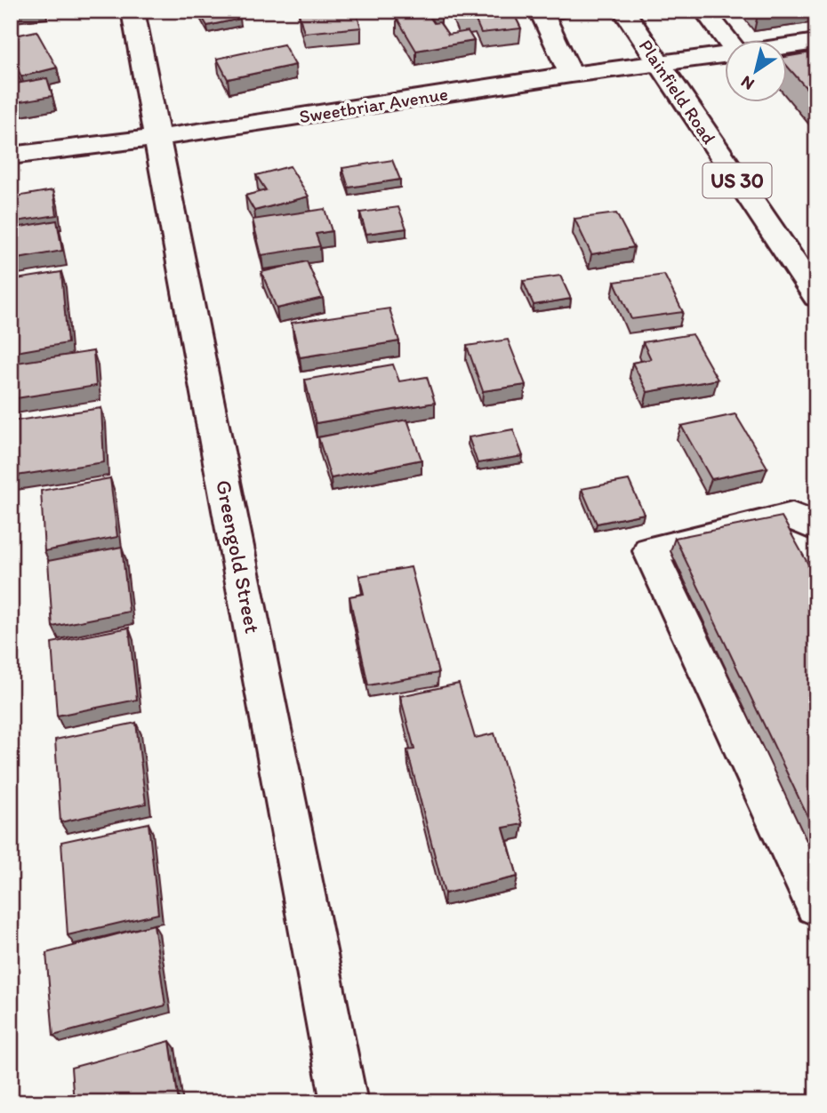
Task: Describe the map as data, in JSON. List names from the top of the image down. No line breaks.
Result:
{"streets":{"street":["Plainfield Road","Sweetbriar Avenue","US 30","Greengold Street"]},"crossings":[["Plainfield Road","Sweetbriar Avenue"],["Sweetbriar Avenue","Greengold Street"]],"north":"bottom left"}
